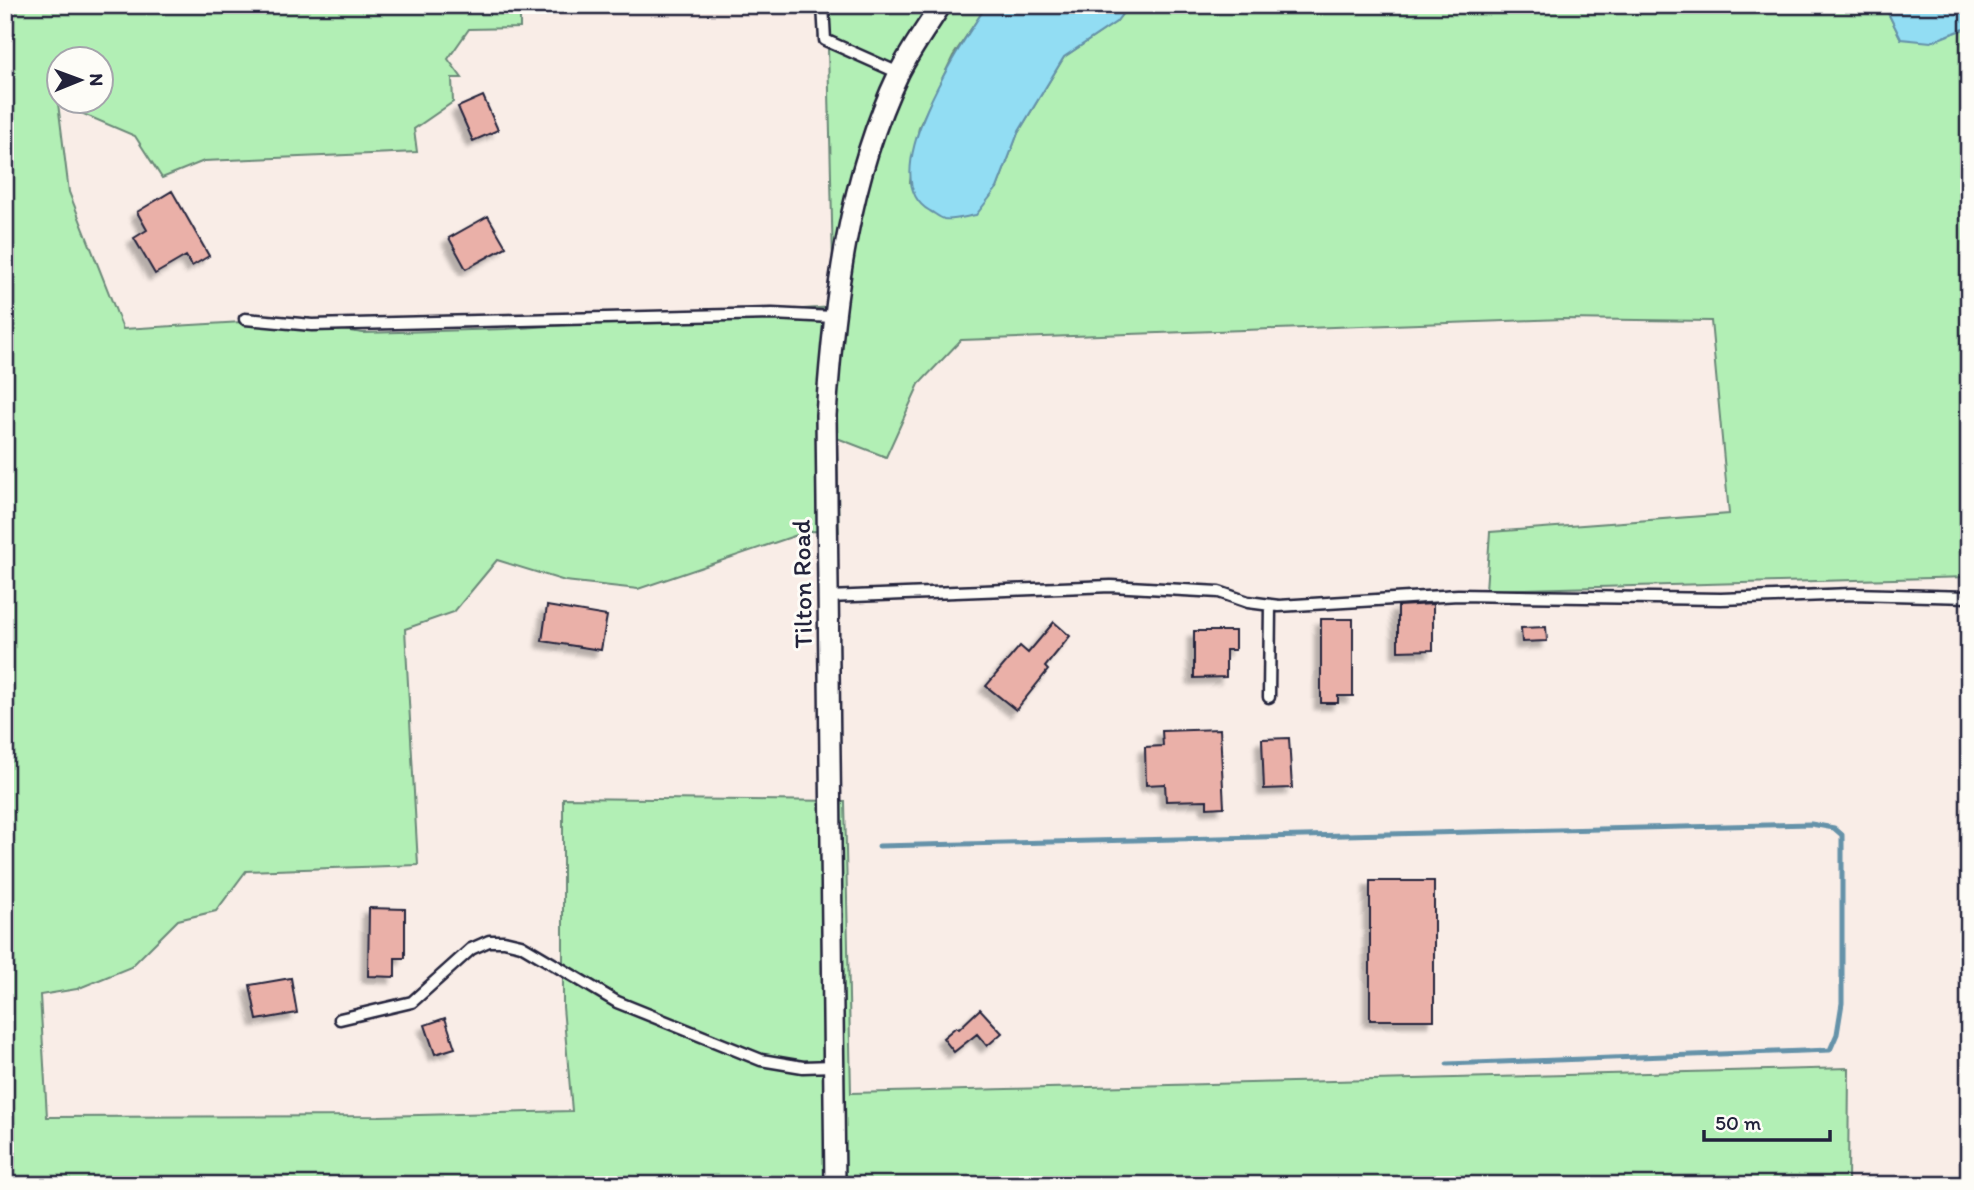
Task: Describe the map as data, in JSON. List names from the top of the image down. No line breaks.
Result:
{"streets":{"street":["Tilton Road"]},"scale_bar":"50 m","north":"right"}
